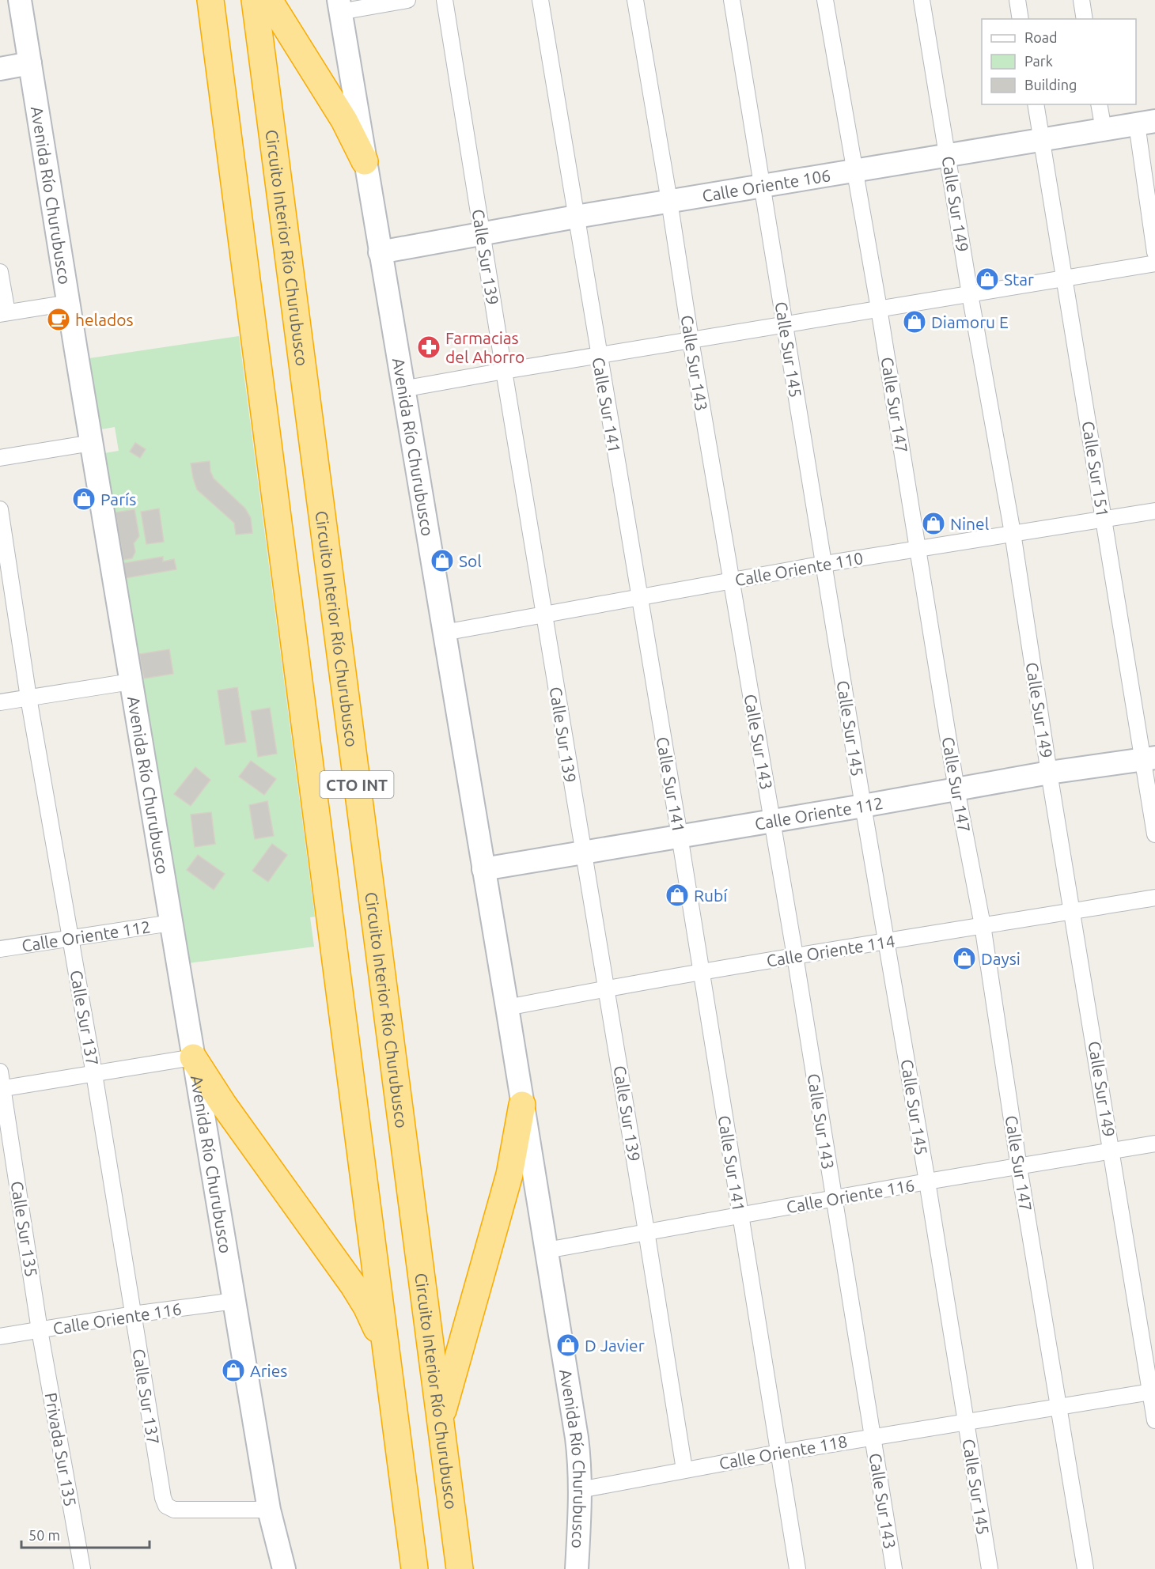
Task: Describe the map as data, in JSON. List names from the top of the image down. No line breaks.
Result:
{"streets":{"highway":["Circuito Interior Río Churubusco","CTO INT"],"main road":["Calle Oriente 106","Avenida Río Churubusco","Calle Oriente 112"],"street":["Calle Sur 149","Calle Sur 139","Calle Sur 145","Calle Sur 143","Calle Sur 141","Calle Sur 147","Calle Sur 151","Calle Oriente 110","Calle Oriente 114","Calle Sur 137","Calle Oriente 116","Calle Sur 135","Privada Sur 135","Calle Oriente 118"]},"crossings":[["Calle Oriente 106","Avenida Río Churubusco"],["Calle Oriente 106","Calle Sur 149"],["Calle Oriente 106","Calle Sur 139"],["Calle Oriente 106","Calle Sur 145"],["Calle Oriente 106","Calle Sur 143"],["Calle Oriente 106","Calle Sur 141"],["Calle Oriente 106","Calle Sur 147"],["Calle Oriente 106","Calle Sur 151"],["Avenida Río Churubusco","Calle Oriente 110"],["Avenida Río Churubusco","Calle Oriente 112"],["Avenida Río Churubusco","Calle Oriente 114"],["Avenida Río Churubusco","Calle Sur 137"],["Avenida Río Churubusco","Calle Oriente 116"],["Avenida Río Churubusco","Calle Oriente 118"],["Calle Sur 149","Calle Oriente 110"],["Calle Sur 149","Calle Oriente 112"],["Calle Sur 149","Calle Oriente 114"],["Calle Sur 149","Calle Oriente 116"],["Calle Sur 149","Calle Oriente 118"],["Calle Sur 139","Calle Oriente 110"],["Calle Sur 139","Calle Oriente 112"],["Calle Sur 139","Calle Oriente 114"],["Calle Sur 139","Calle Oriente 116"],["Calle Sur 139","Calle Oriente 118"],["Calle Sur 145","Calle Oriente 110"],["Calle Sur 145","Calle Oriente 112"],["Calle Sur 145","Calle Oriente 114"],["Calle Sur 145","Calle Oriente 116"],["Calle Sur 145","Calle Oriente 118"],["Calle Sur 143","Calle Oriente 110"],["Calle Sur 143","Calle Oriente 112"],["Calle Sur 143","Calle Oriente 114"],["Calle Sur 143","Calle Oriente 116"],["Calle Sur 143","Calle Oriente 118"],["Calle Sur 141","Calle Oriente 110"],["Calle Sur 141","Calle Oriente 112"],["Calle Sur 141","Calle Oriente 114"],["Calle Sur 141","Calle Oriente 116"],["Calle Sur 141","Calle Oriente 118"],["Calle Sur 147","Calle Oriente 110"],["Calle Sur 147","Calle Oriente 112"],["Calle Sur 147","Calle Oriente 114"],["Calle Sur 147","Calle Oriente 116"],["Calle Sur 147","Calle Oriente 118"],["Calle Sur 151","Calle Oriente 110"],["Calle Sur 151","Calle Oriente 112"],["Calle Oriente 112","Calle Sur 137"],["Calle Sur 137","Calle Oriente 116"],["Calle Oriente 116","Calle Sur 135"],["Calle Oriente 116","Privada Sur 135"],["Calle Sur 135","Privada Sur 135"]],"places":{"shop":["Star","Diamoru E","París","Ninel","Sol","Rubí","Daysi","D Javier","Aries"],"cafe":["helados"],"pharmacy":["Farmacias del Ahorro"]},"legend":["Road","Park","Building"],"scale_bar":"50 m"}
